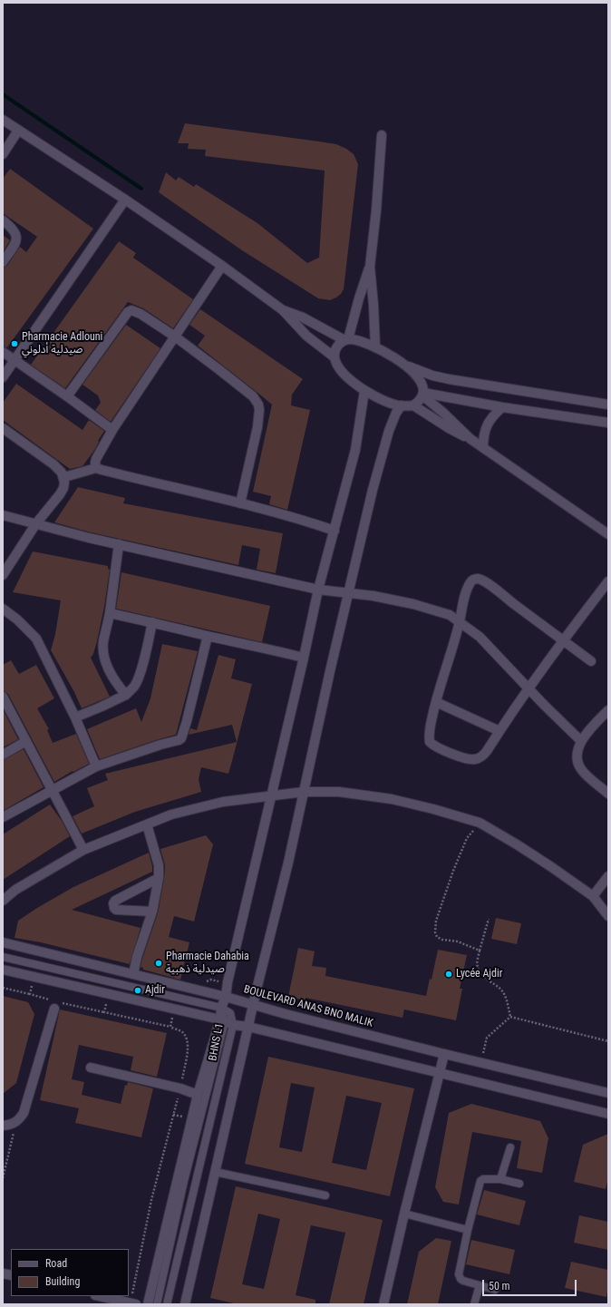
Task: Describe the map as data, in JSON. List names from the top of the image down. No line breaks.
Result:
{"streets":{"street":["BOULEVARD ANAS BNO MALIK"],"lane":["BHNS L1"]},"places":["Pharmacie Adlouni صيدلية أدلوني","Pharmacie Dahabia صيدلية ذهبية","Lycée Ajdir","Ajdir"],"legend":["Road","Building"],"scale_bar":"50 m"}
